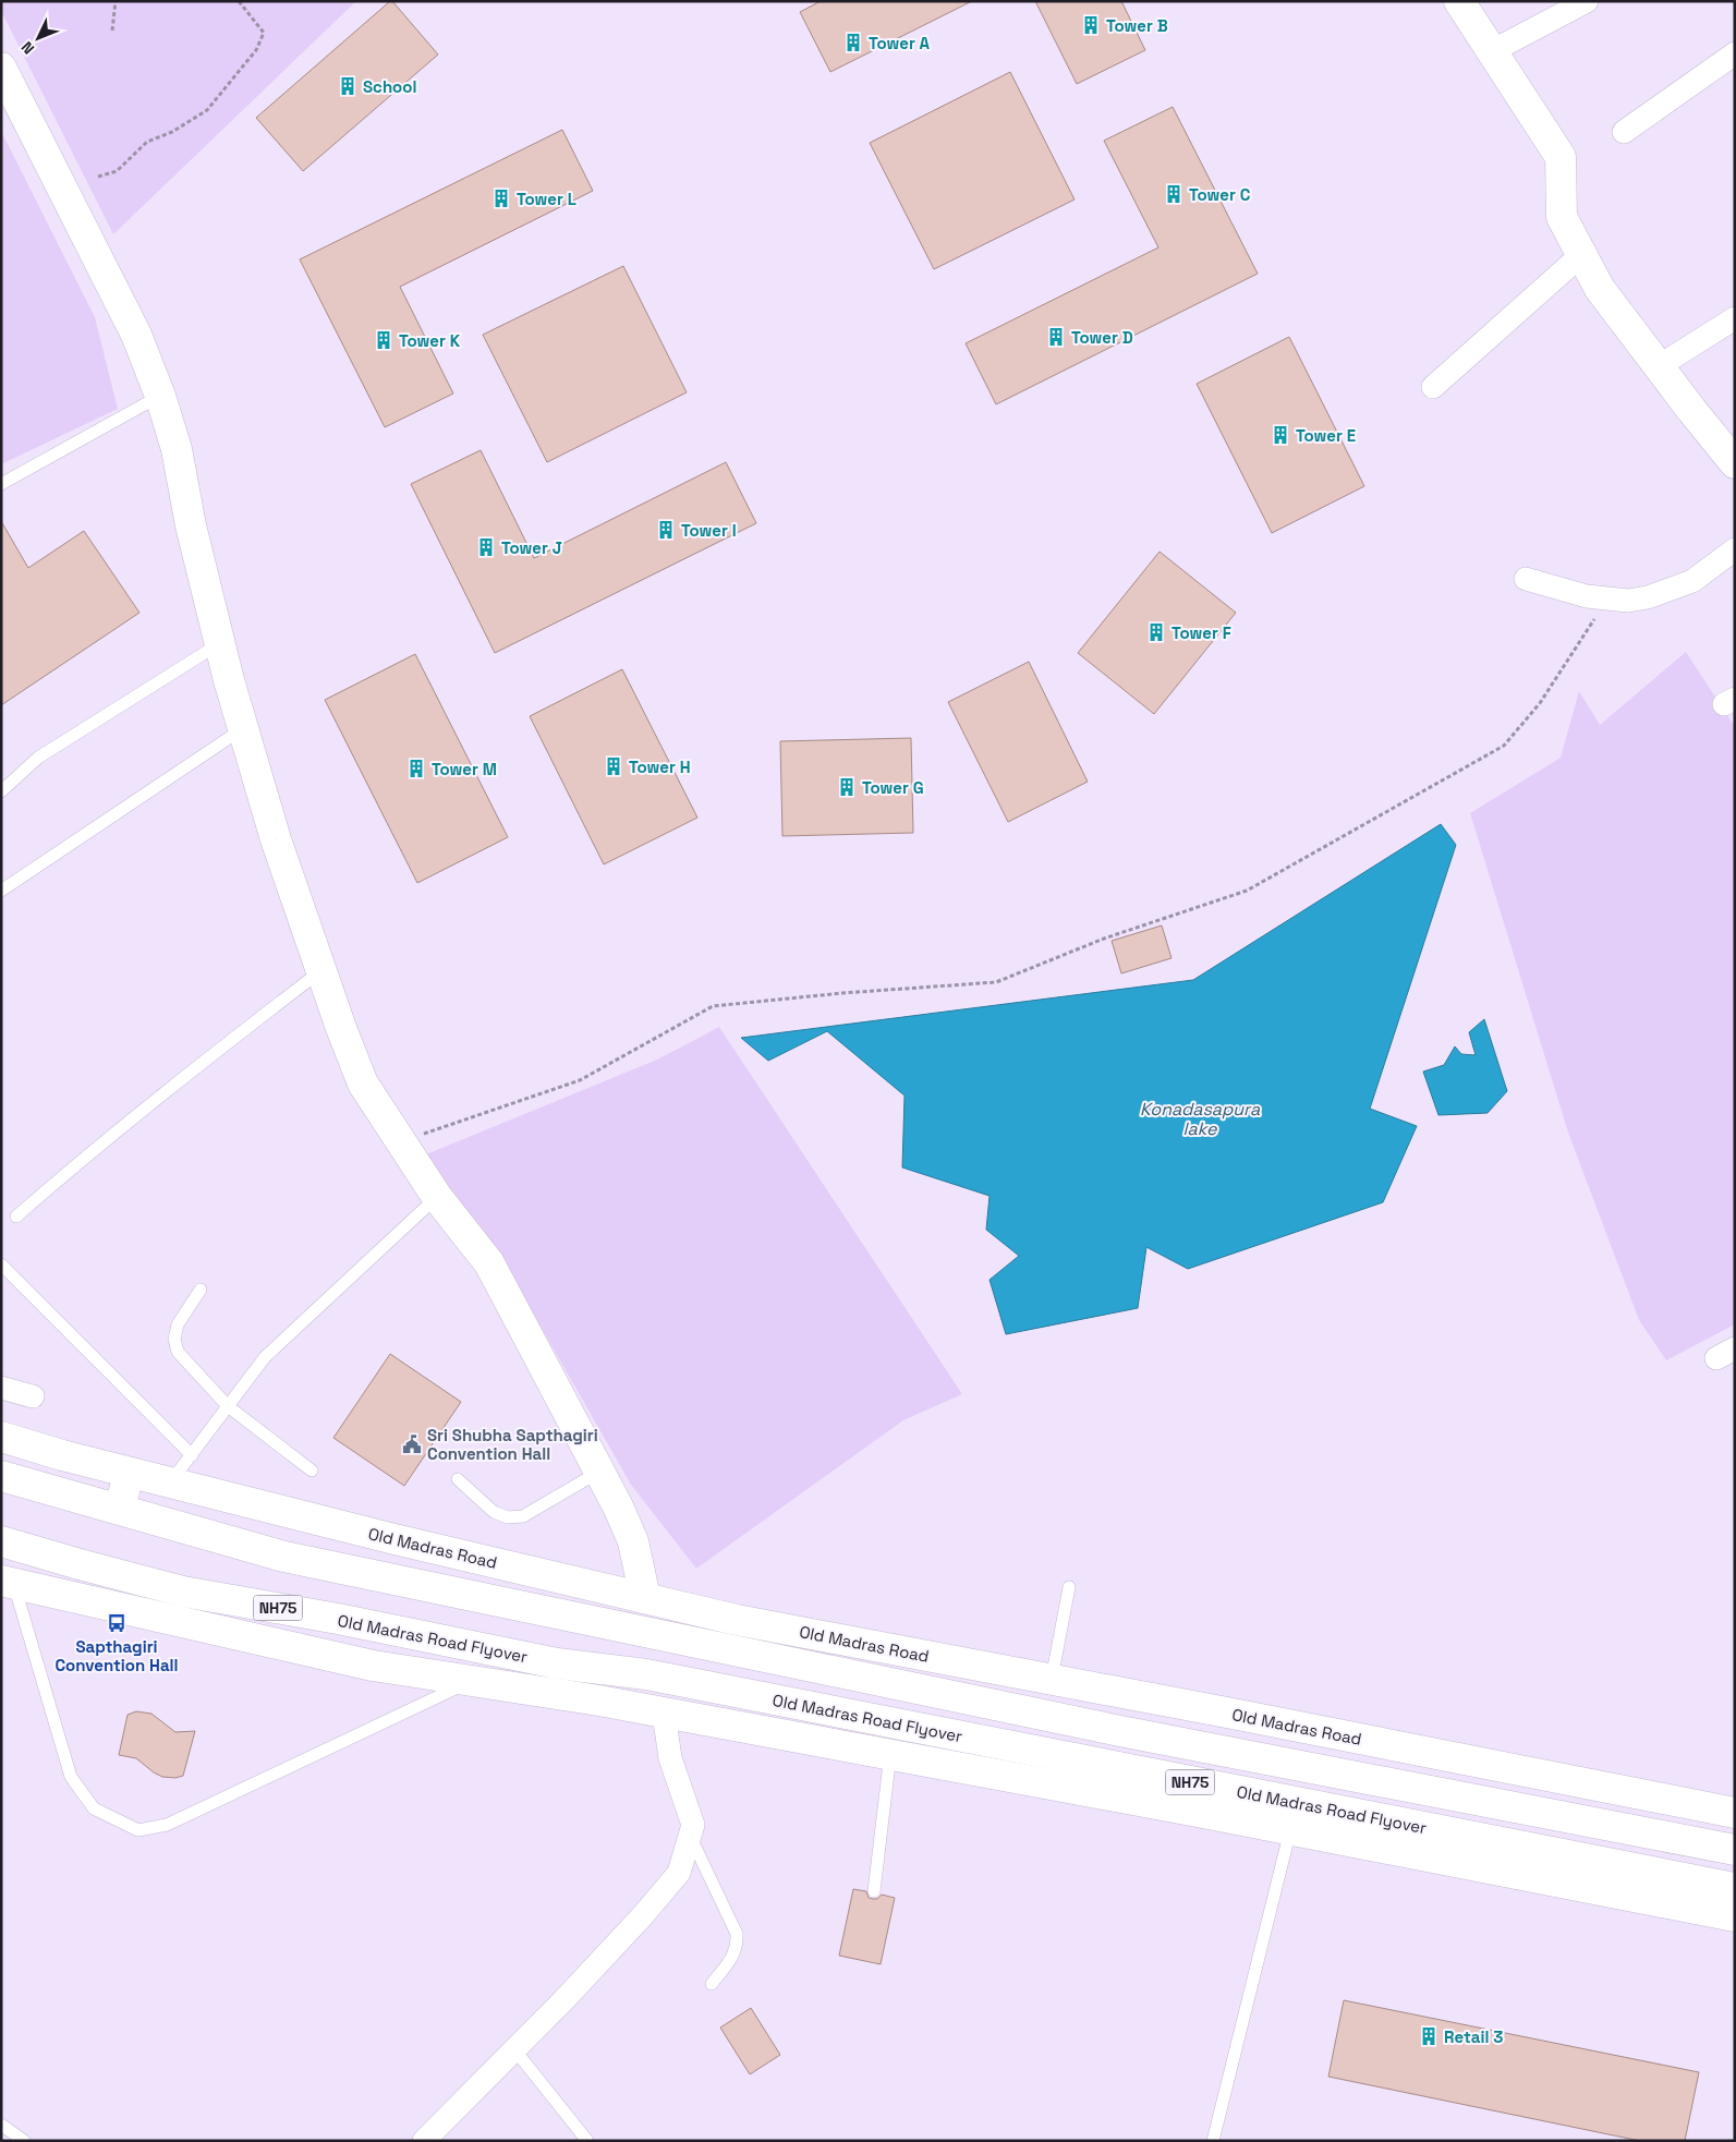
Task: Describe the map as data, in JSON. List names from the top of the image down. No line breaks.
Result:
{"streets":{"main road":["Old Madras Road","NH75","Old Madras Road Flyover"]},"water":["Konadasapura lake"],"places":{"building":["Tower B","Tower A","School","Tower C","Tower L","Tower D","Tower K","Tower E","Tower I","Tower J","Tower F","Tower H","Tower M","Tower G","Retail 3"],"public building":["Sri Shubha Sapthagiri Convention Hall"],"bus stop":["Sapthagiri Convention Hall"]},"north":"bottom left"}
